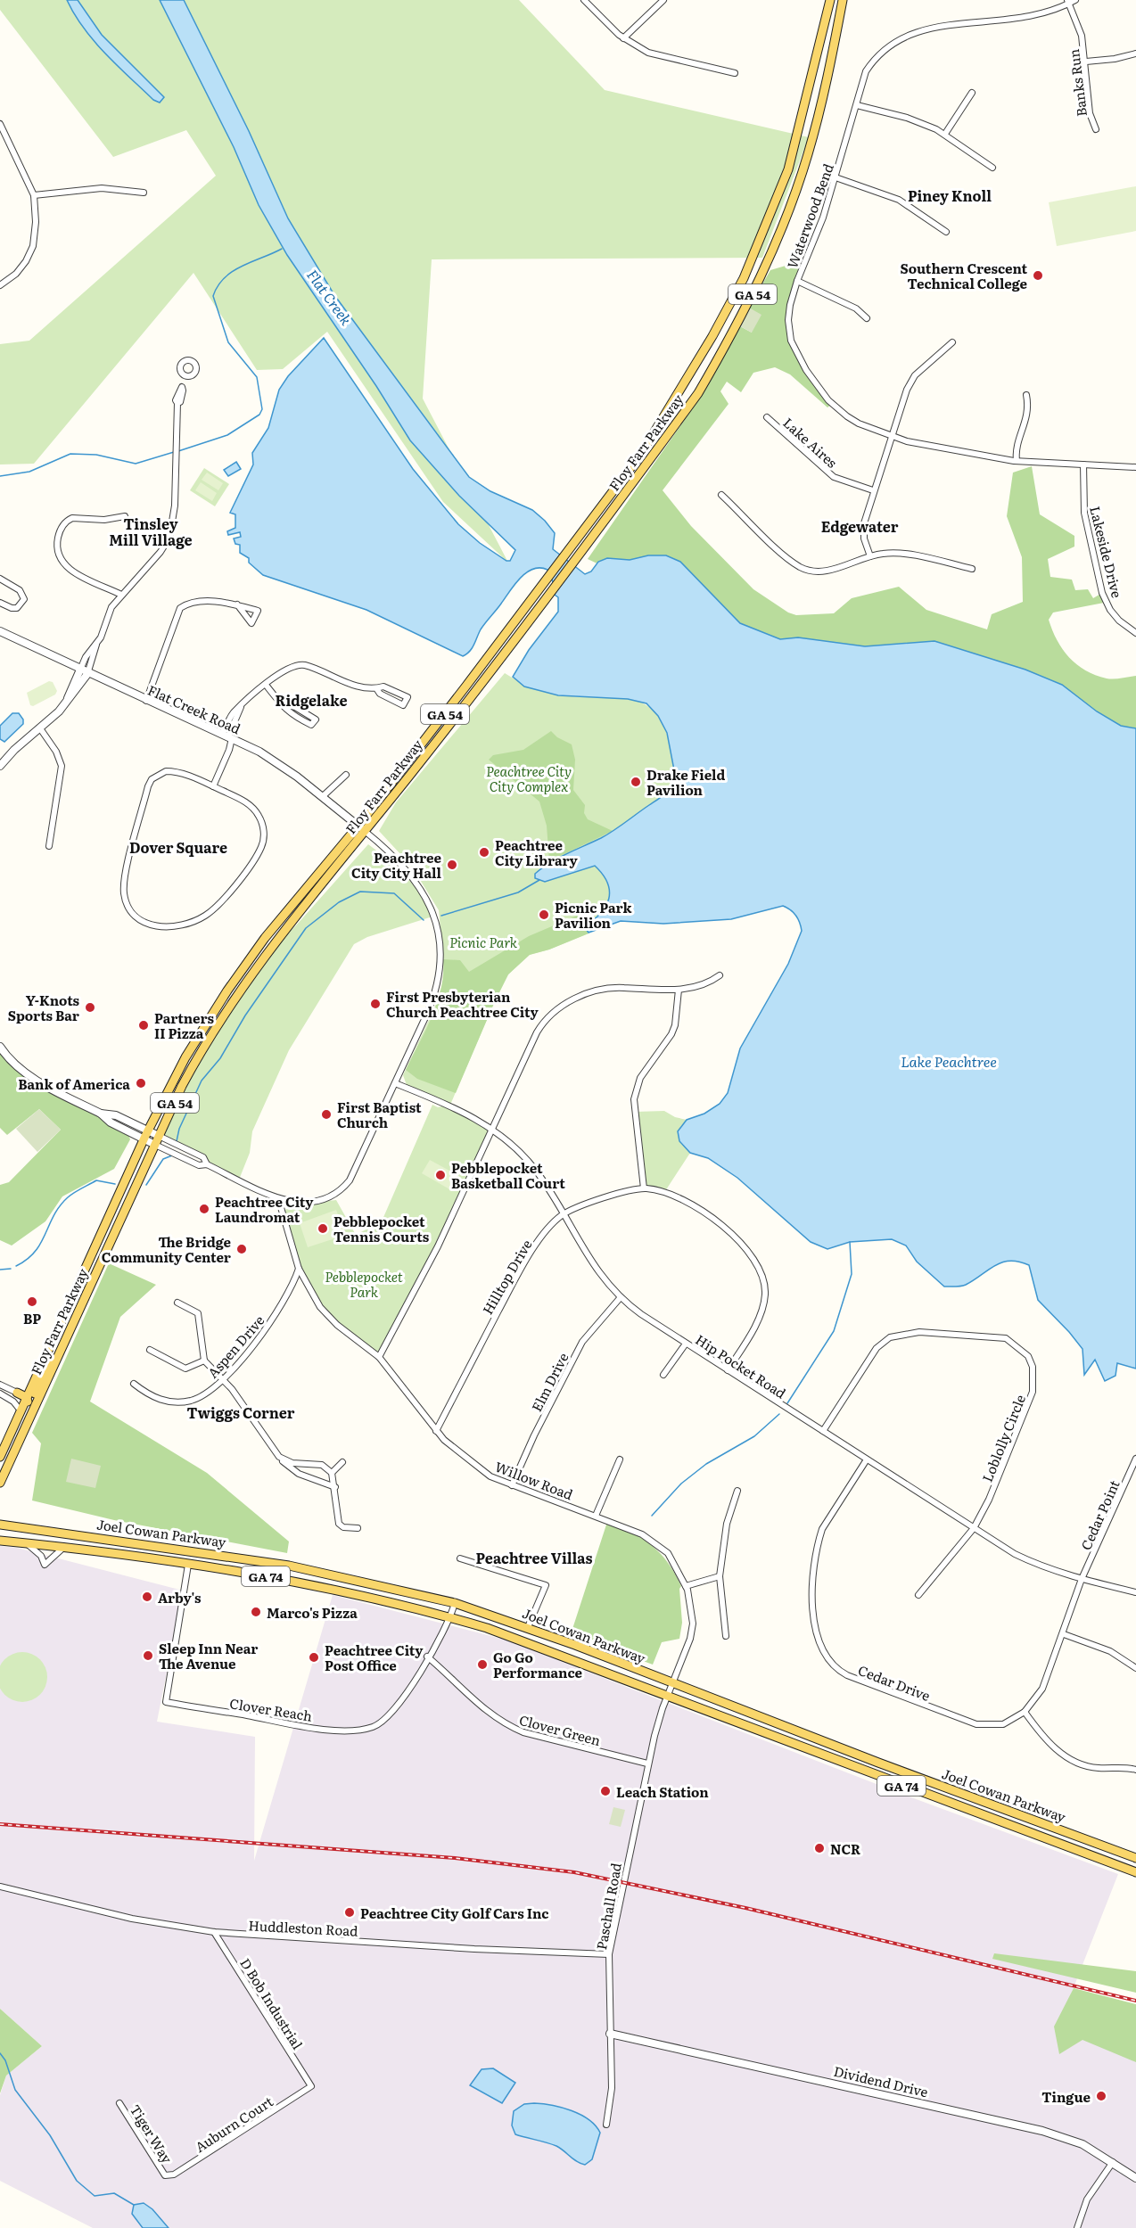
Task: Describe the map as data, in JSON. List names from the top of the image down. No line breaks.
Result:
{"streets":{"main road":["GA 54","Floy Farr Parkway","Joel Cowan Parkway","GA 74"],"street":["Banks Run","Waterwood Bend","Lake Aires","Lakeside Drive","Flat Creek Road","Hilltop Drive","Aspen Drive","Hip Pocket Road","Elm Drive","Loblolly Circle","Willow Road","Cedar Point","Cedar Drive","Clover Reach","Clover Green","Paschall Road","Huddleston Road","D Bob Industrial","Dividend Drive","Auburn Court","Tiger Way"]},"crossings":[["Waterwood Bend","Lakeside Drive"],["Floy Farr Parkway","Flat Creek Road"],["Hilltop Drive","Hip Pocket Road"],["Hilltop Drive","Willow Road"],["Aspen Drive","Willow Road"],["Hip Pocket Road","Elm Drive"],["Hip Pocket Road","Loblolly Circle"],["Hip Pocket Road","Cedar Point"],["Hip Pocket Road","Cedar Drive"],["Elm Drive","Willow Road"],["Willow Road","Joel Cowan Parkway"],["Willow Road","Paschall Road"],["Cedar Point","Cedar Drive"],["Joel Cowan Parkway","Clover Reach"],["Joel Cowan Parkway","Paschall Road"],["Clover Reach","Clover Green"],["Clover Green","Paschall Road"],["Paschall Road","Huddleston Road"],["Paschall Road","Dividend Drive"],["Huddleston Road","D Bob Industrial"],["D Bob Industrial","Auburn Court"],["Auburn Court","Tiger Way"]],"districts":["Piney Knoll","Tinsley Mill Village","Edgewater","Ridgelake","Dover Square","Twiggs Corner","Peachtree Villas"],"water":["Flat Creek","Lake Peachtree"],"parks":["Peachtree City City Complex","Picnic Park","Pebblepocket Park"],"places":["Southern Crescent Technical College","Drake Field Pavilion","Peachtree City Library","Peachtree City City Hall","Picnic Park Pavilion","First Presbyterian Church Peachtree City","Y-Knots Sports Bar","Partners II Pizza","Bank of America","First Baptist Church","Pebblepocket Basketball Court","Peachtree City Laundromat","Pebblepocket Tennis Courts","The Bridge Community Center","BP","Arby's","Marco's Pizza","Sleep Inn Near The Avenue","Peachtree City Post Office","Go Go Performance","Leach Station","NCR","Peachtree City Golf Cars Inc","Tingue"]}
